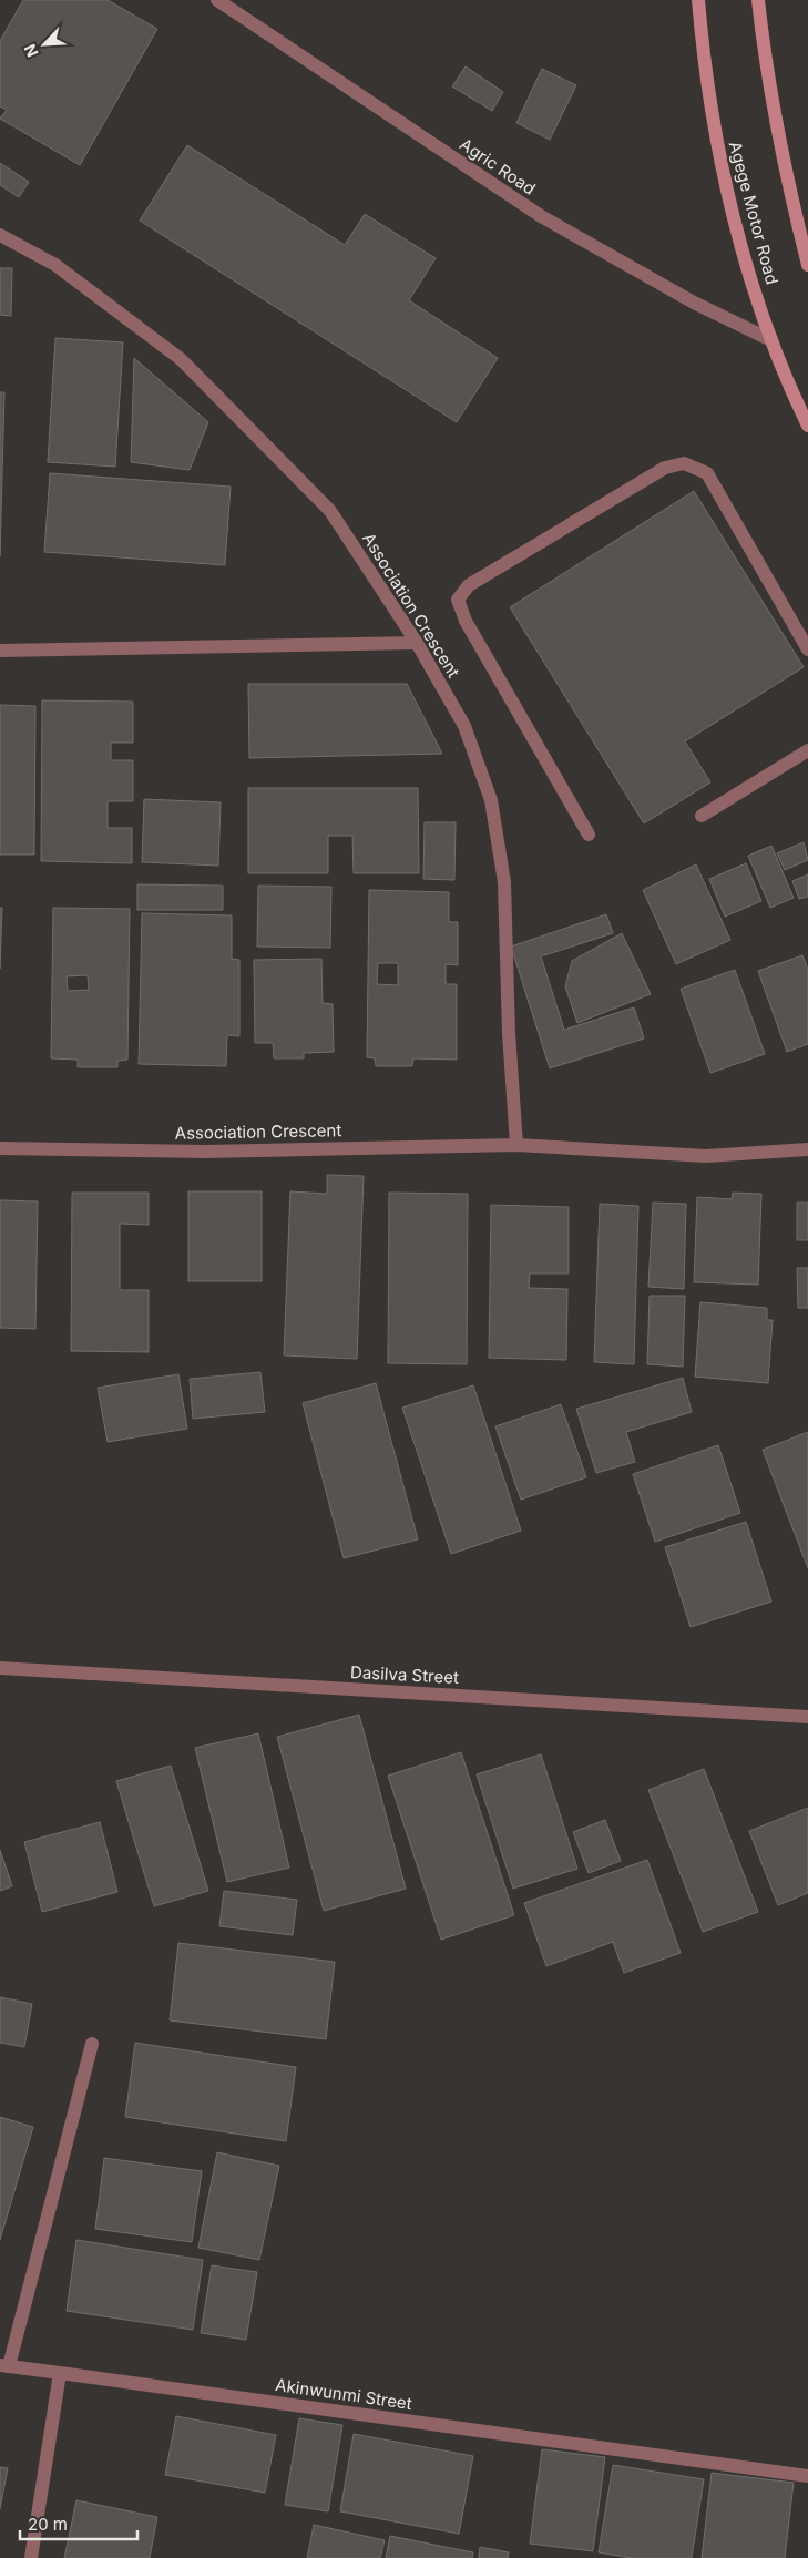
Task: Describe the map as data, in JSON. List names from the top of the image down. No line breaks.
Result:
{"streets":{"main road":["Agege Motor Road"],"street":["Agric Road","Association Crescent","Dasilva Street","Akinwunmi Street"]},"crossings":[["Agric Road","Agege Motor Road"]],"scale_bar":"20 m","north":"bottom left"}
